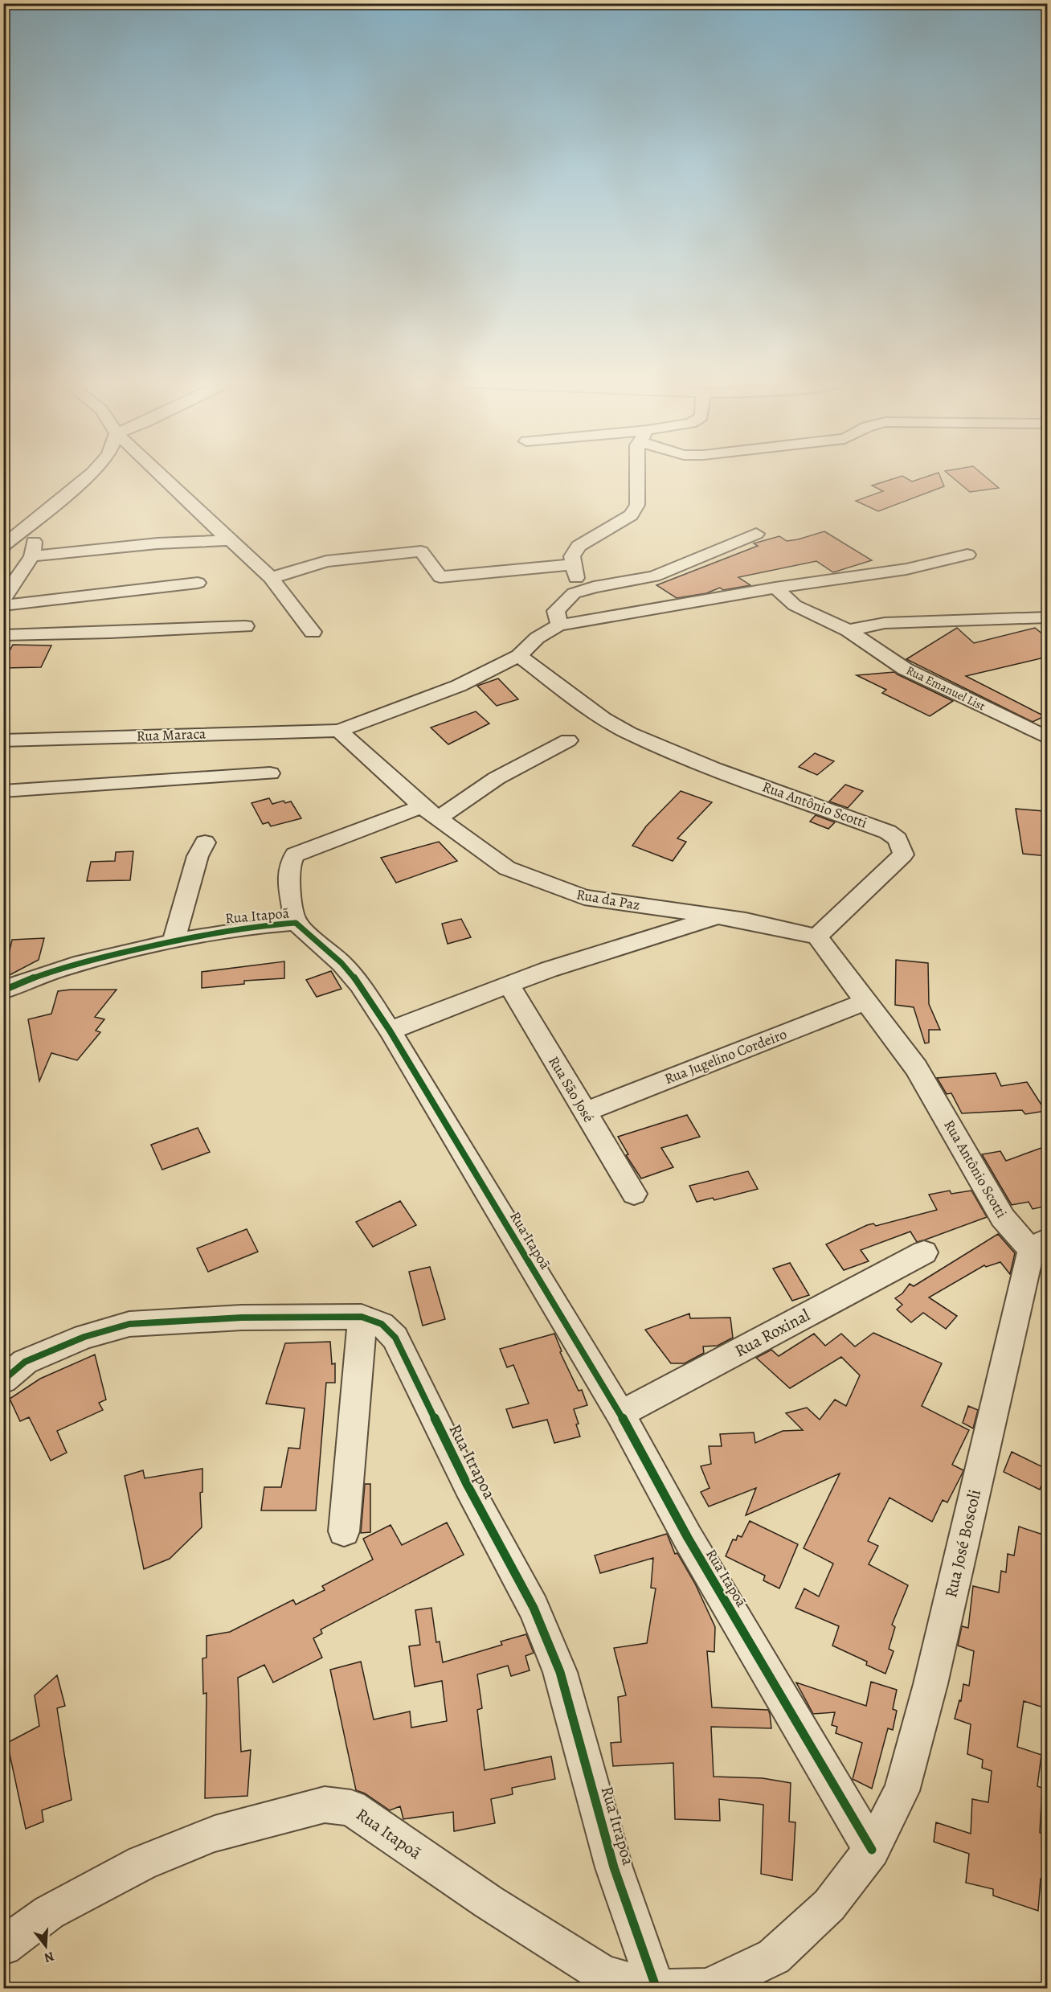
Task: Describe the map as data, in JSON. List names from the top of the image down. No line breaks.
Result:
{"streets":{"street":["Rua Emanuel List","Rua Maraca","Rua Antônio Scotti","Rua da Paz","Rua Itapoã","Rua Jugelino Cordeiro","Rua São José","Rua Roxinal","Rua Itrapoa","Rua José Boscoli"]},"crossings":[["Rua Maraca","Rua da Paz"],["Rua Antônio Scotti","Rua da Paz"],["Rua Antônio Scotti","Rua Jugelino Cordeiro"],["Rua Antônio Scotti","Rua José Boscoli"],["Rua Itapoã","Rua Roxinal"],["Rua Itapoã","Rua Itrapoa"],["Rua Itapoã","Rua José Boscoli"],["Rua Jugelino Cordeiro","Rua São José"]],"north":"bottom"}
